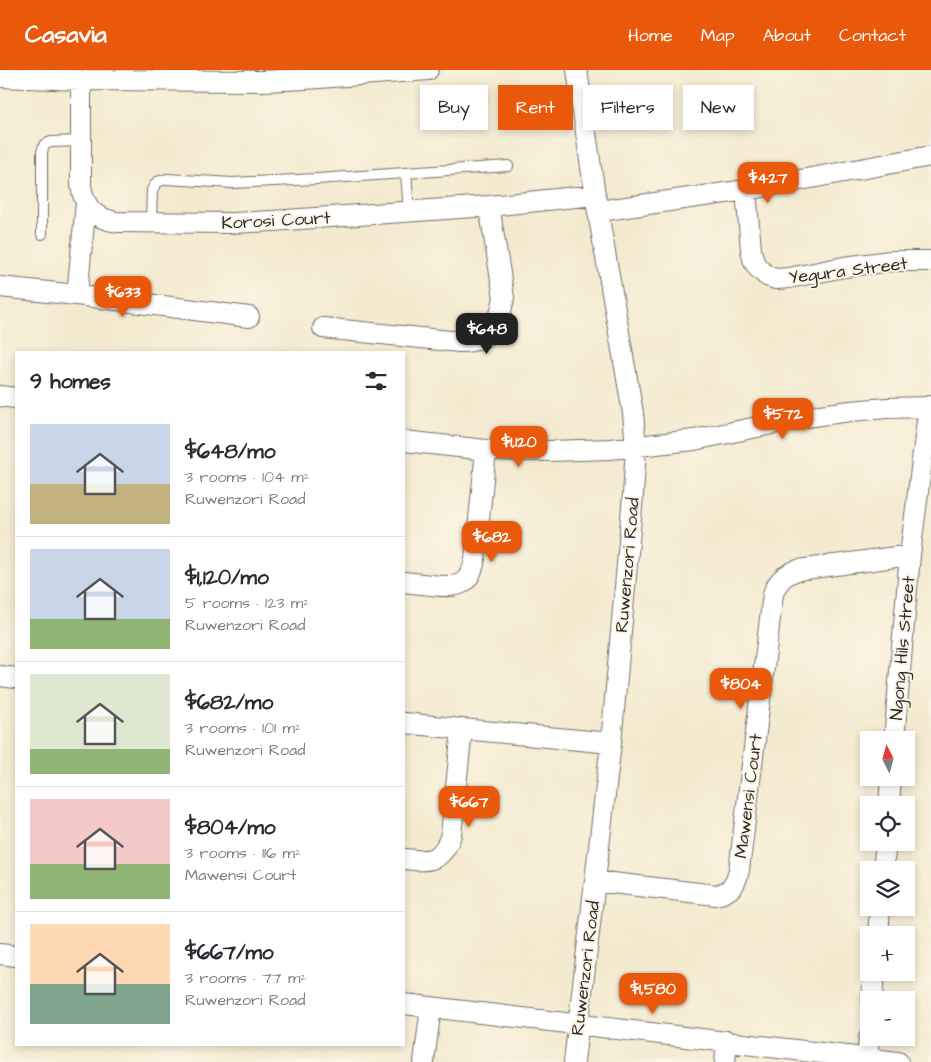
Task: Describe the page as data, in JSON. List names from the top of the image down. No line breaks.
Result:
{"streets":{"street":["Korosi Court","Yegura Street","Ruwenzori Road","Ngong Hils Street","Mawensi Court"]},"crossings":[["Korosi Court","Yegura Street"],["Korosi Court","Ruwenzori Road"],["Ruwenzori Road","Mawensi Court"],["Ngong Hils Street","Mawensi Court"]],"north":"top","page":{"header":"Casavia","nav":["Home","Map","About","Contact"],"chip":["Buy","Rent","Filters","New"],"price":["$427","$633","$648","$572","$1,120","$682","$804","$667","$1,580"],"heading":"9 homes","list":[{"name":"$648/mo","note":"3 rooms · 104 m² · Ruwenzori Road"},{"name":"$1,120/mo","note":"5 rooms · 123 m² · Ruwenzori Road"},{"name":"$682/mo","note":"3 rooms · 101 m² · Ruwenzori Road"},{"name":"$804/mo","note":"3 rooms · 116 m² · Mawensi Court"},{"name":"$667/mo","note":"3 rooms · 77 m² · Ruwenzori Road"}],"map_buttons":["+","−"]}}
